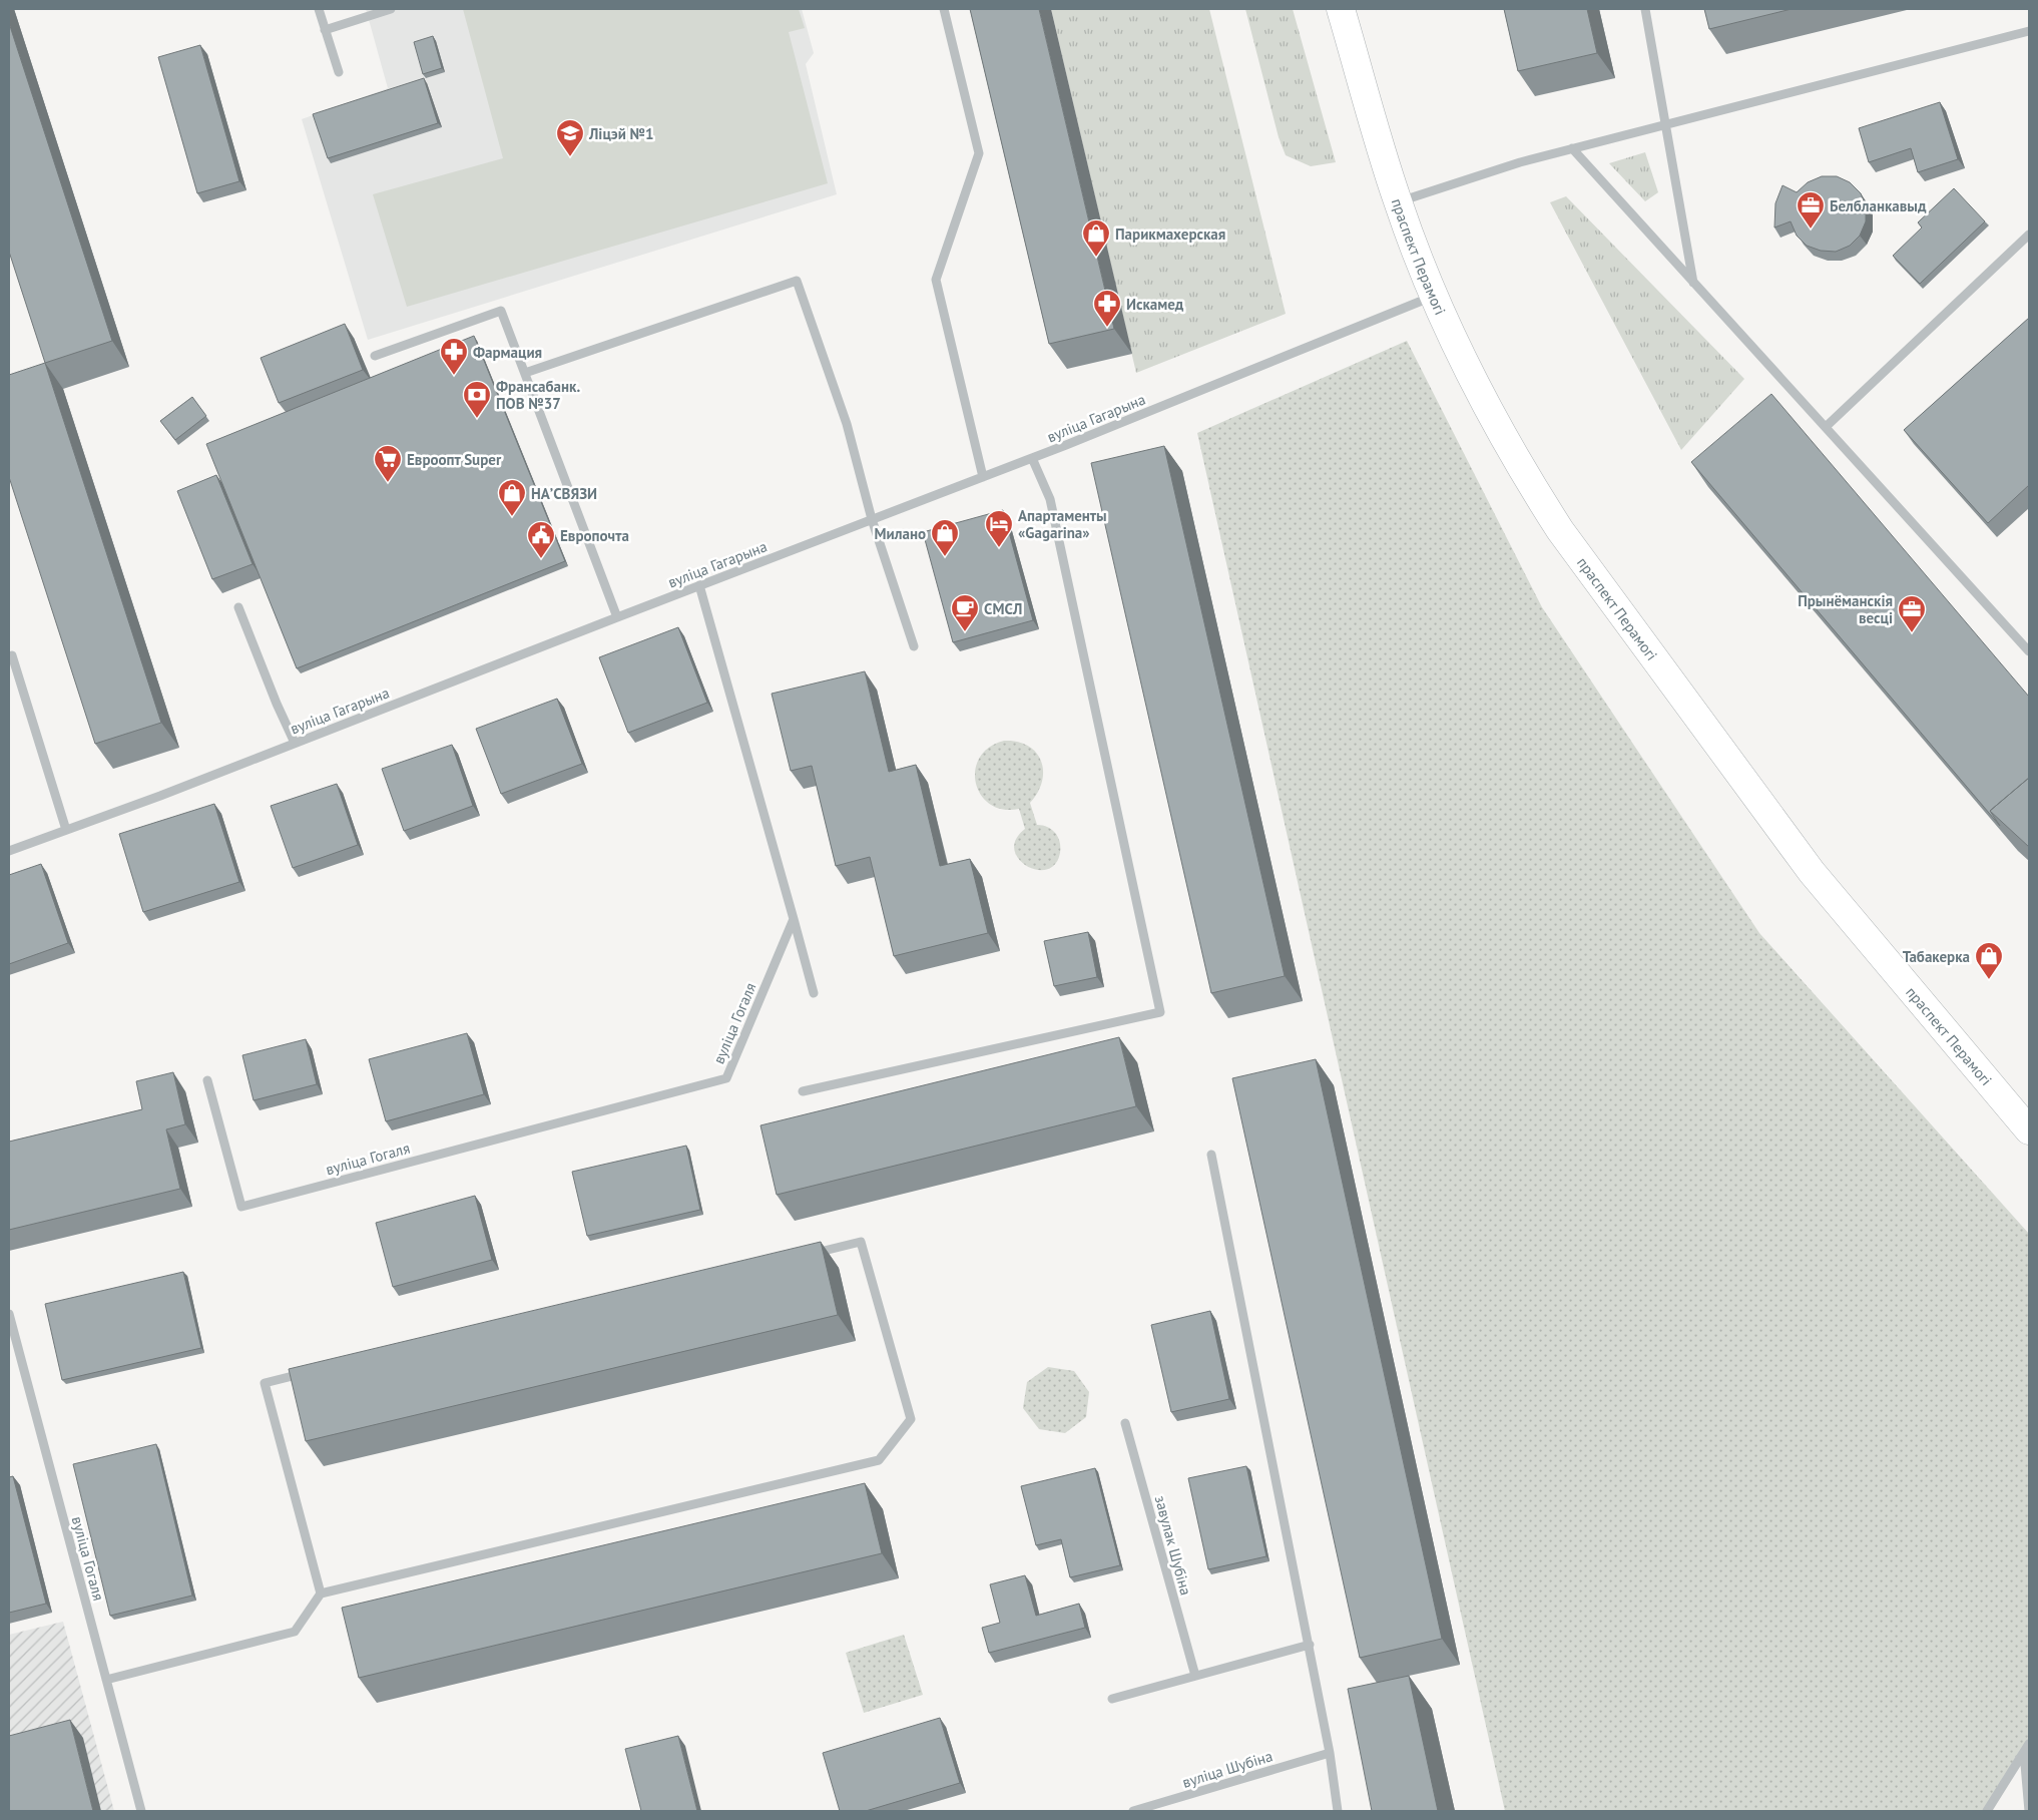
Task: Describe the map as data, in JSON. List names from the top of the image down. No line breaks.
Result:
{"streets":{"main road":["праспект Перамогі"],"street":["вуліца Гагарына","вуліца Гогаля","завулак Шубіна","вуліца Шубіна"]},"crossings":[["праспект Перамогі","вуліца Гагарына"]],"places":{"school or university":["Ліцэй №1"],"office":["Белбланкавыд","Прынёманскія весці"],"shop":["Парикмахерская","НАʼСВЯЗИ","Милано","Табакерка"],"pharmacy":["Искамед","Фармация"],"bank":["Франсабанк. ПОВ №37"],"supermarket":["Евроопт Super"],"hotel":["Апартаменты «Gagarina»"],"public building":["Европочта"],"cafe":["СМСЛ"]}}
